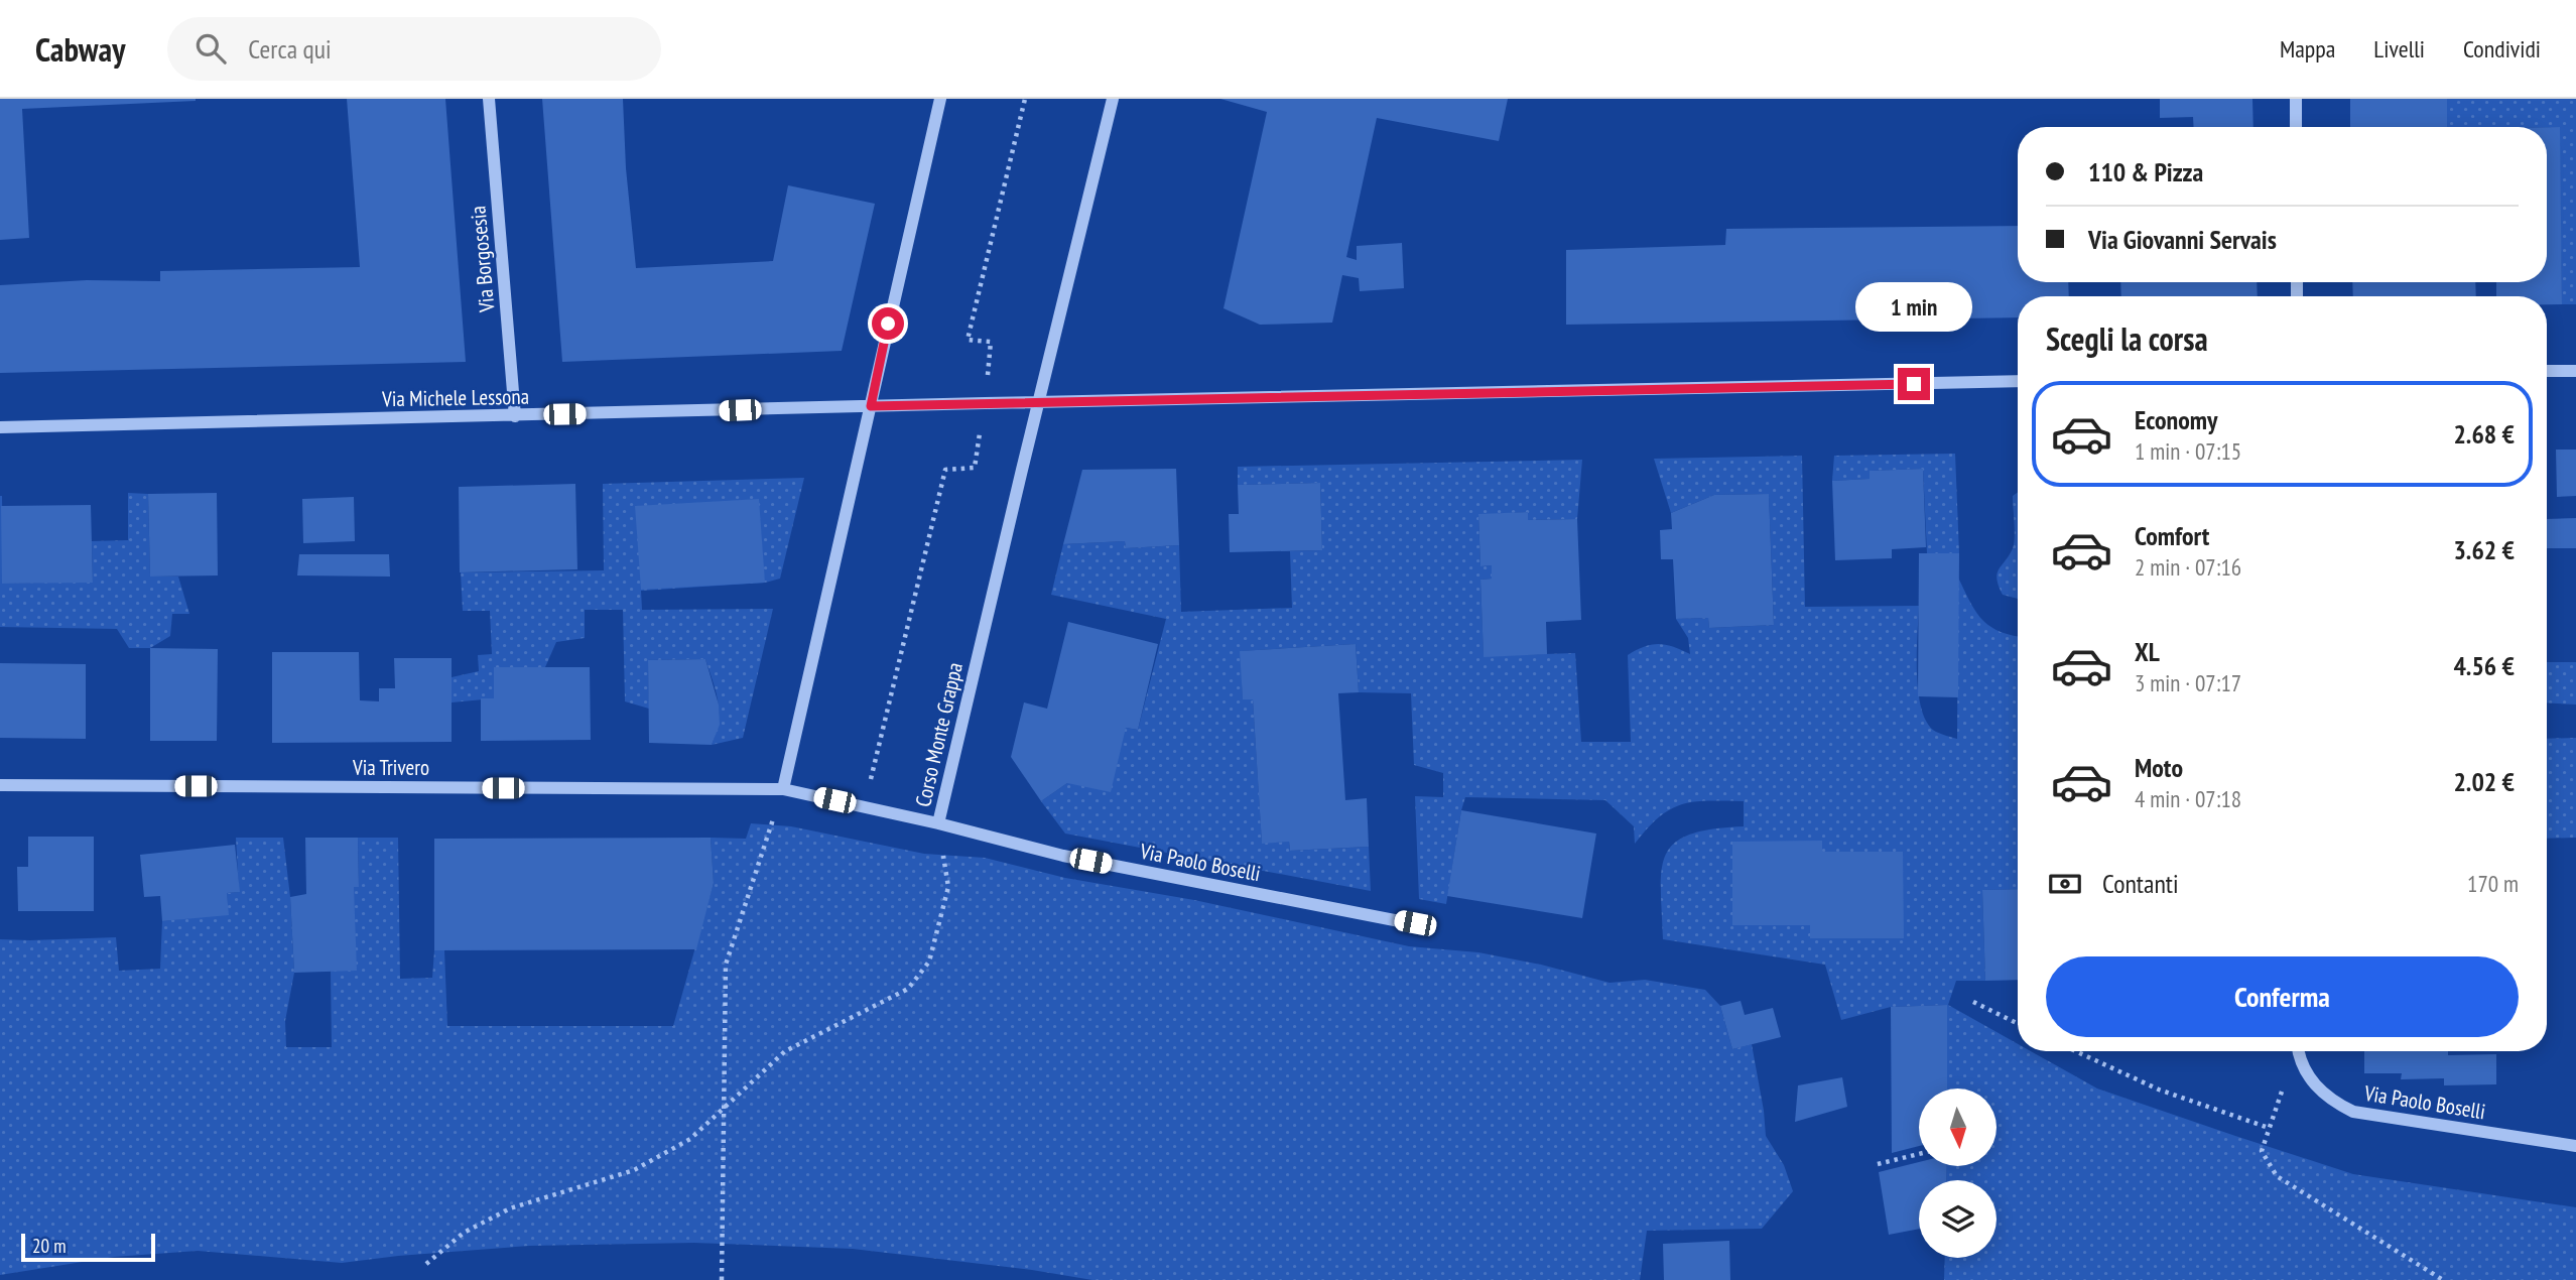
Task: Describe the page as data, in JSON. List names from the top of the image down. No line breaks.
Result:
{"streets":{"street":["Via Borgosesia","Via Michele Lessona","Corso Monte Grappa","Via Trivero","Via Paolo Boselli"]},"crossings":[["Via Borgosesia","Via Michele Lessona"],["Via Michele Lessona","Corso Monte Grappa"],["Corso Monte Grappa","Via Trivero"],["Corso Monte Grappa","Via Paolo Boselli"]],"scale_bar":"20 m","north":"bottom","page":{"header":"Cabway","search":"Cerca qui","nav":["Mappa","Livelli","Condividi"],"banner":["110 & Pizza","Via Giovanni Servais"],"bubble":"1 min","heading":"Scegli la corsa","list":[{"name":"Economy","note":"1 min · 07:15","value":"2.68 €"},{"name":"Comfort","note":"2 min · 07:16","value":"3.62 €"},{"name":"XL","note":"3 min · 07:17","value":"4.56 €"},{"name":"Moto","note":"4 min · 07:18","value":"2.02 €"}],"pay":["Contanti","170 m"],"buttons":"Conferma","scale":"20 m"}}
